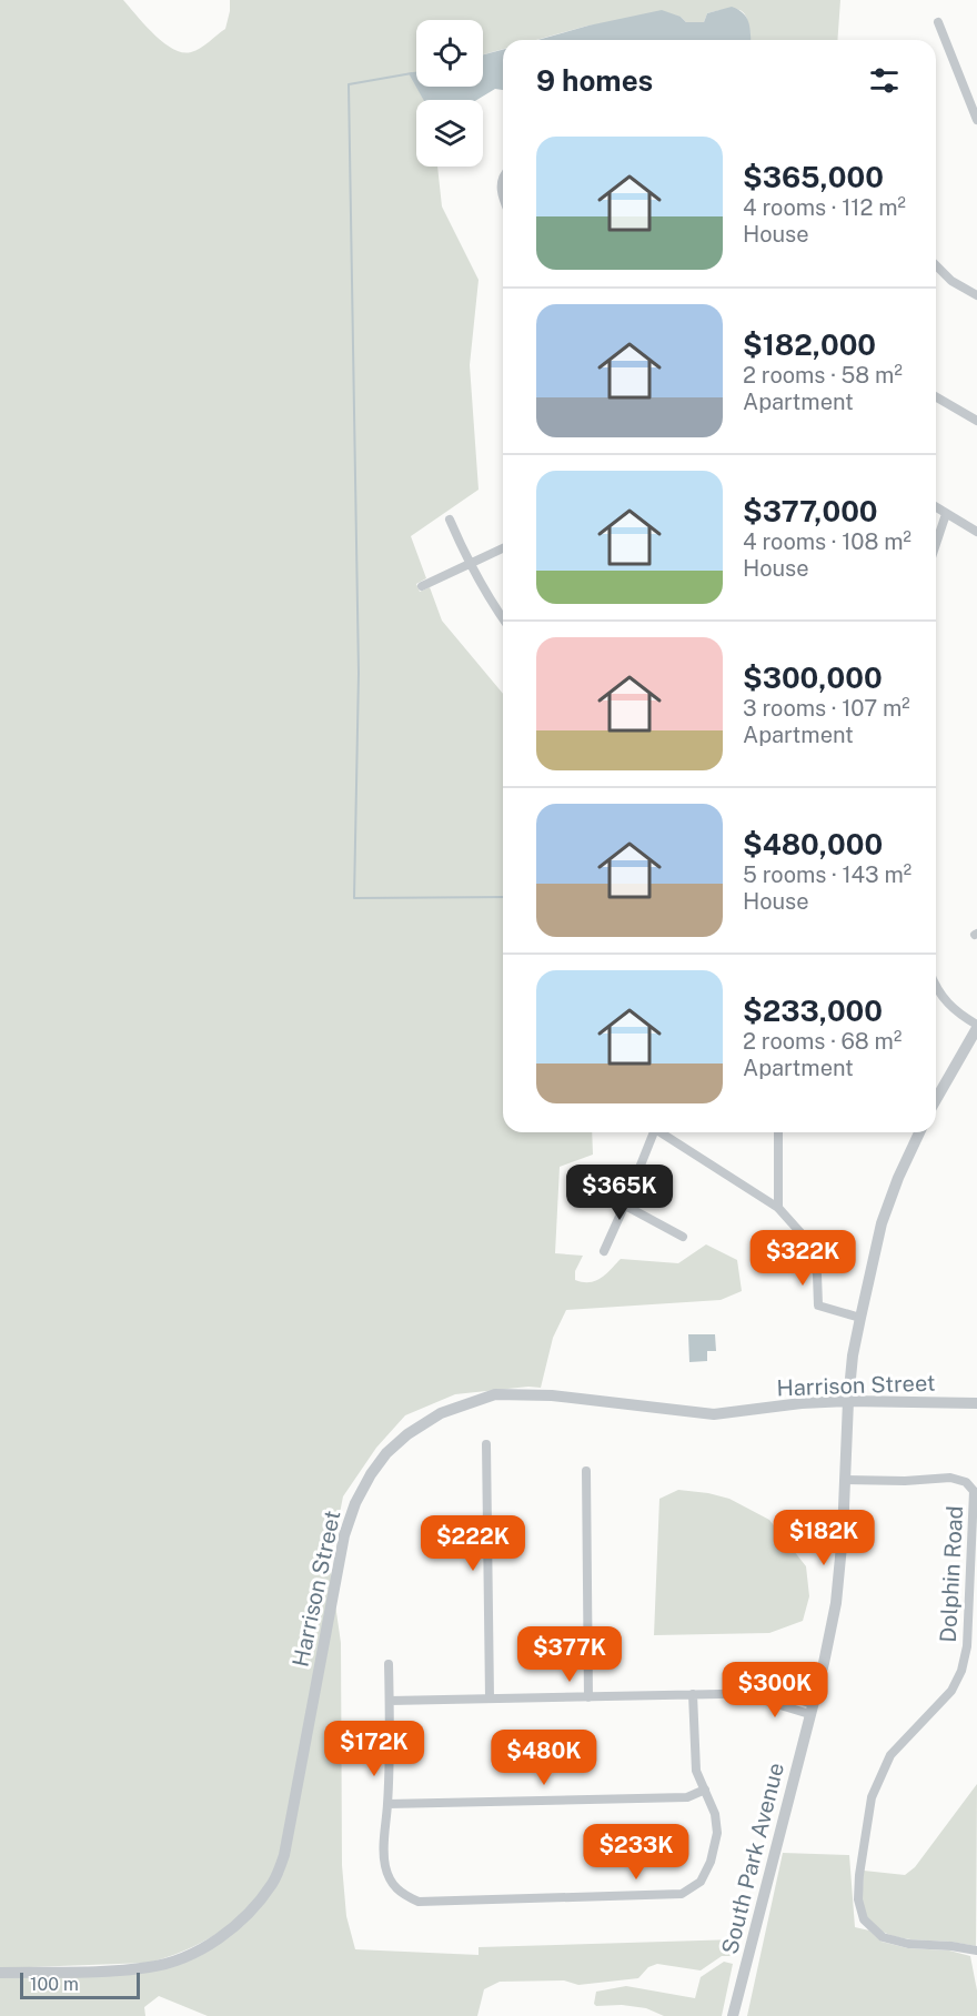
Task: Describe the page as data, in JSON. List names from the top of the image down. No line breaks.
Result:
{"streets":{"street":["Harrison Street","Dolphin Road","South Park Avenue"]},"crossings":[["Harrison Street","South Park Avenue"],["Dolphin Road","South Park Avenue"]],"scale_bar":"100 m","page":{"heading":"9 homes","list":[{"name":"$365,000","note":"4 rooms · 112 m² · House"},{"name":"$182,000","note":"2 rooms · 58 m² · Apartment"},{"name":"$377,000","note":"4 rooms · 108 m² · House"},{"name":"$300,000","note":"3 rooms · 107 m² · Apartment"},{"name":"$480,000","note":"5 rooms · 143 m² · House"},{"name":"$233,000","note":"2 rooms · 68 m² · Apartment"}],"price":["$365K","$322K","$182K","$222K","$377K","$300K","$172K","$480K","$233K"],"scale":"100 m"}}
